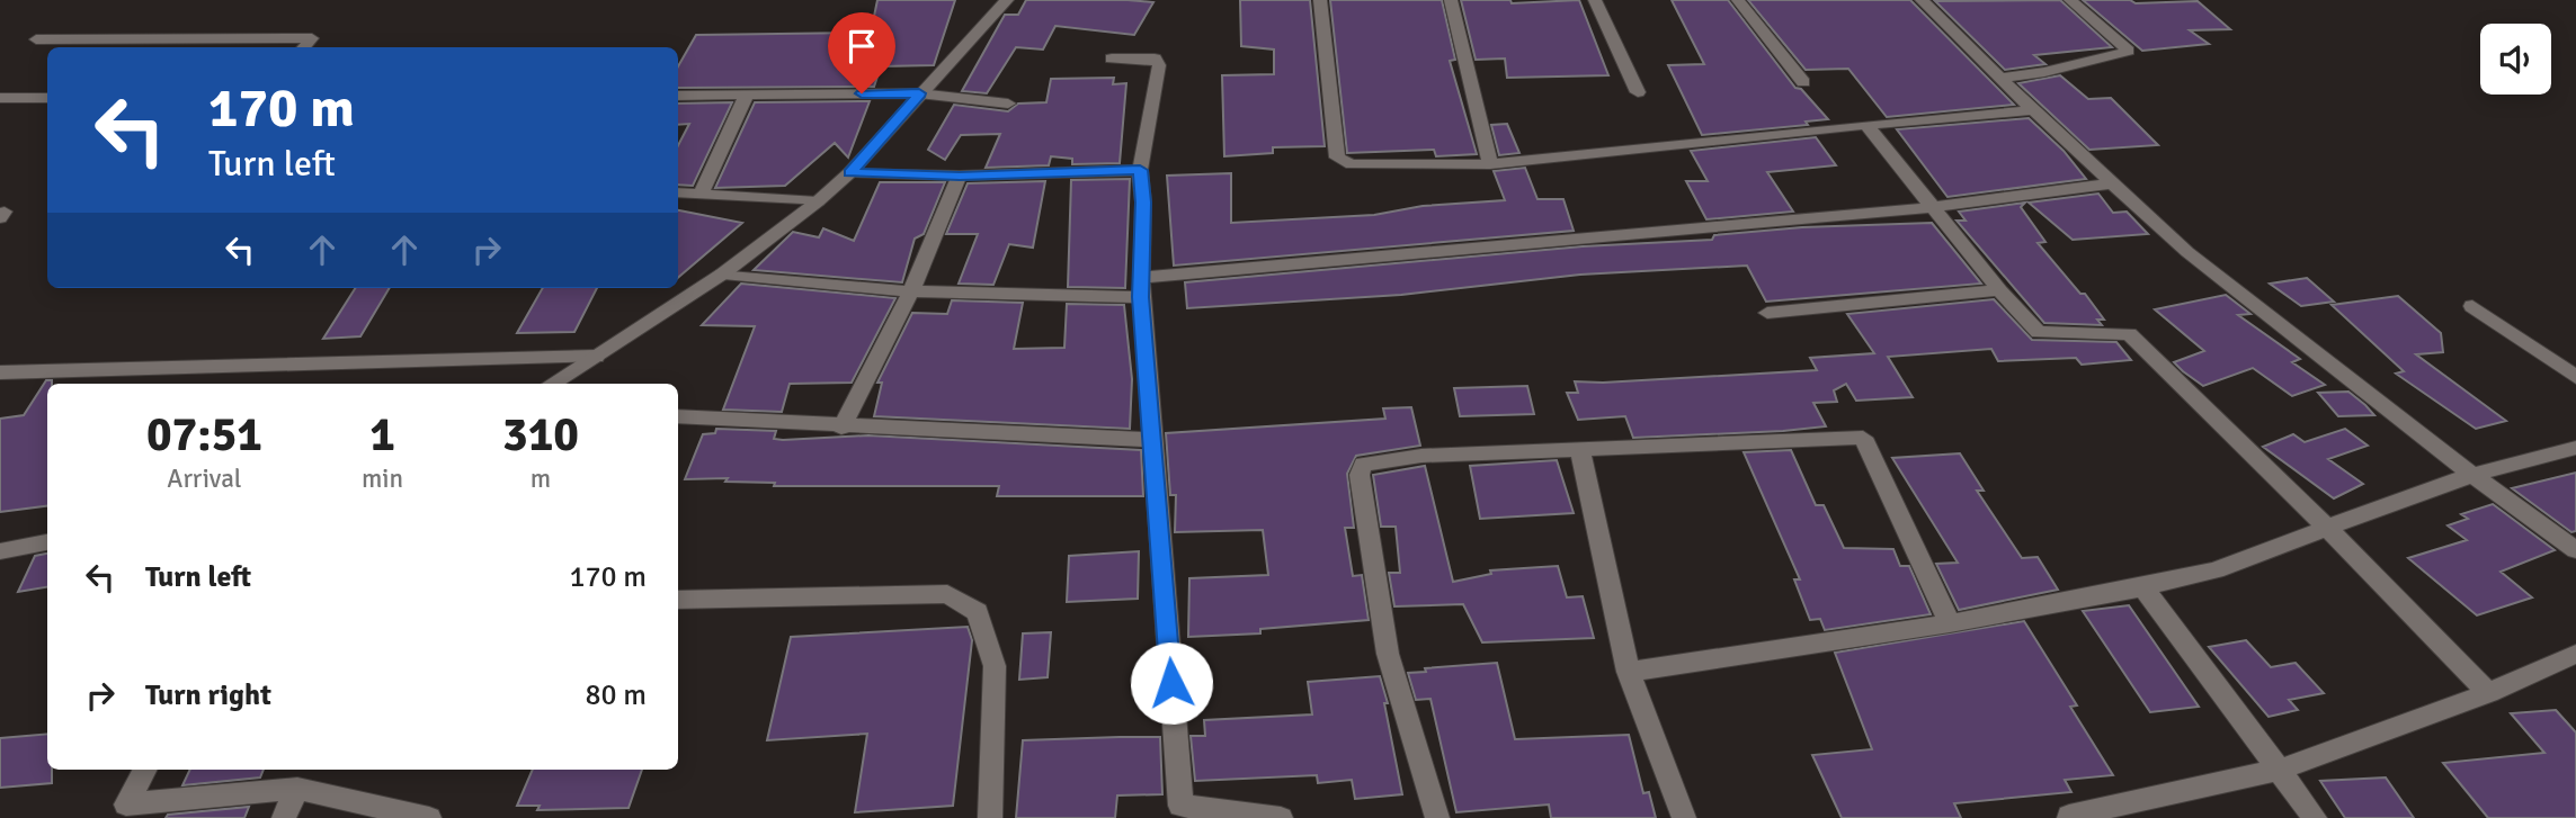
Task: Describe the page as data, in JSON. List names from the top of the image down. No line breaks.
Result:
{"page":{"turn":["170 m","Turn left"],"eta":["07:51","Arrival","1","min","310","m"],"list":[{"name":"Turn left","value":"170 m"},{"name":"Turn right","value":"80 m"}]}}
